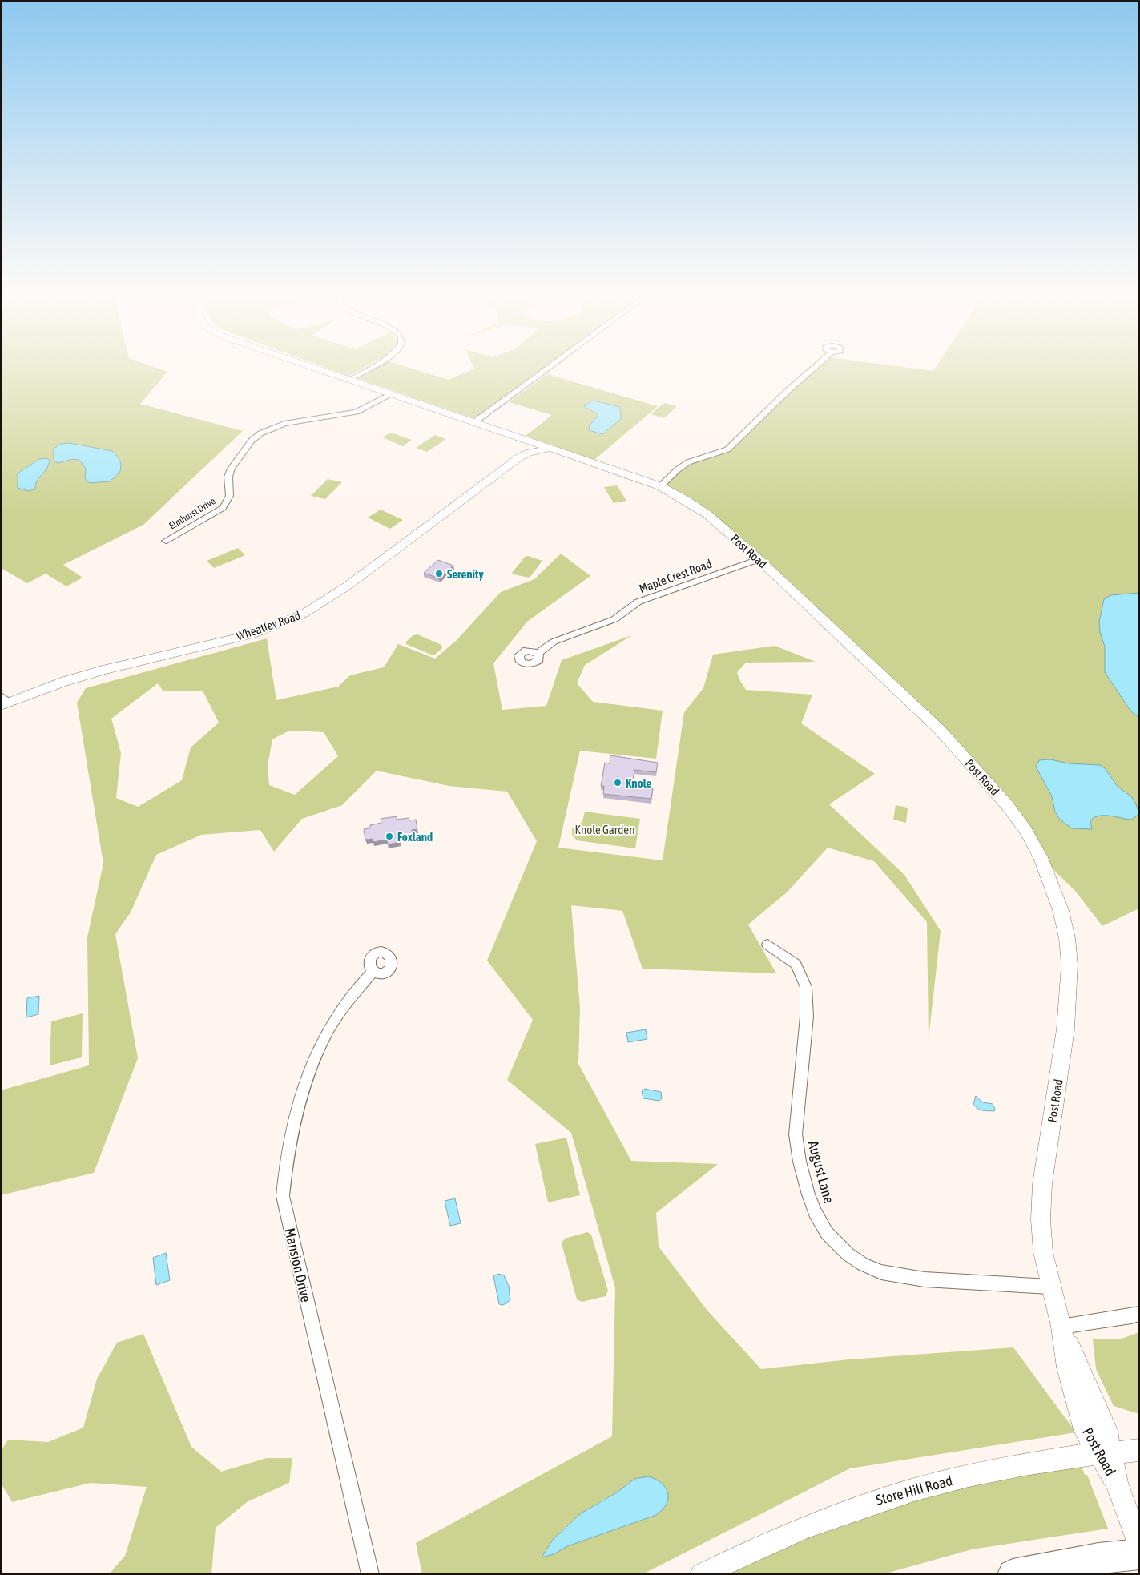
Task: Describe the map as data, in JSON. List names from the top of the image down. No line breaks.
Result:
{"streets":{"main road":["Post Road","Wheatley Road","Store Hill Road"],"street":["Elmhurst Drive","Maple Crest Road","August Lane","Mansion Drive"]},"crossings":[["Post Road","Maple Crest Road"],["Post Road","Wheatley Road"],["Post Road","August Lane"],["Post Road","Store Hill Road"]],"parks":["Knole Garden"],"places":["Serenity","Knole","Foxland"]}
